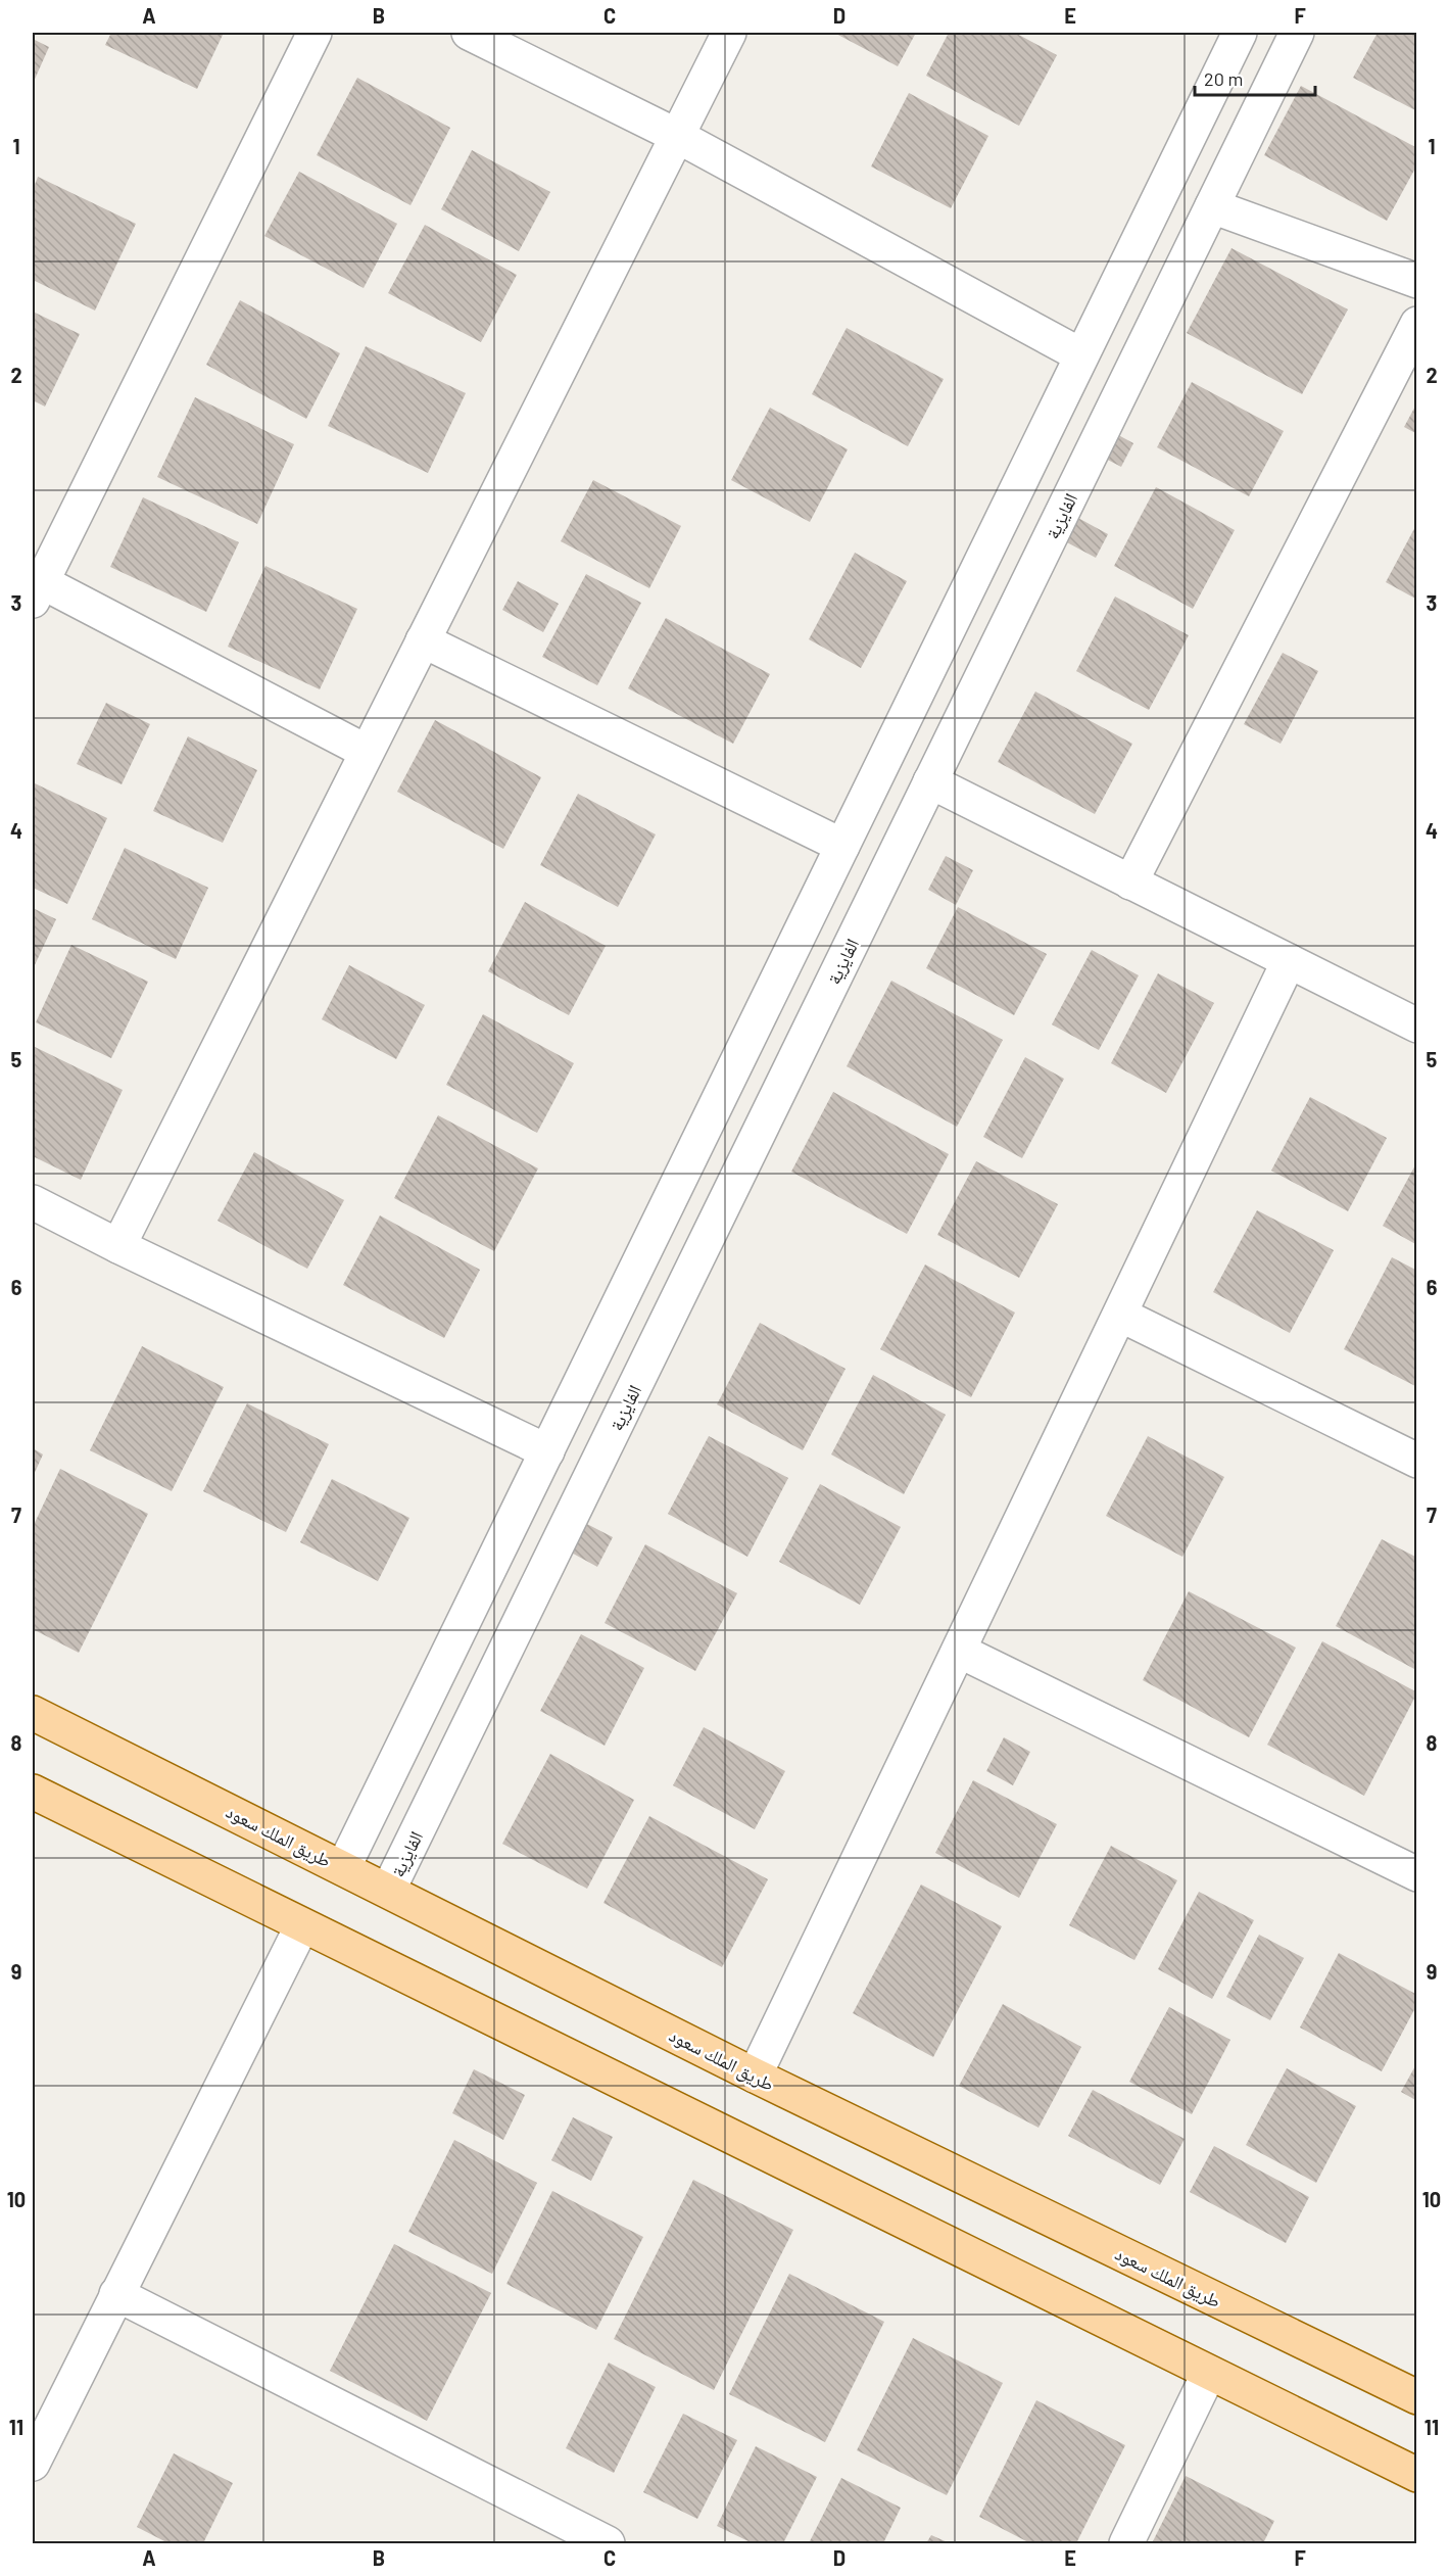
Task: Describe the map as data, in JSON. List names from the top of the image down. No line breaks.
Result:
{"streets":{"main road":["طريق الملك سعود"],"street":["الفايزية"]},"crossings":[["الفايزية","طريق الملك سعود"]],"scale_bar":"20 m","grid":{"columns":["A","B","C","D","E","F"],"rows":["1","2","3","4","5","6","7","8","9","10","11"]}}
